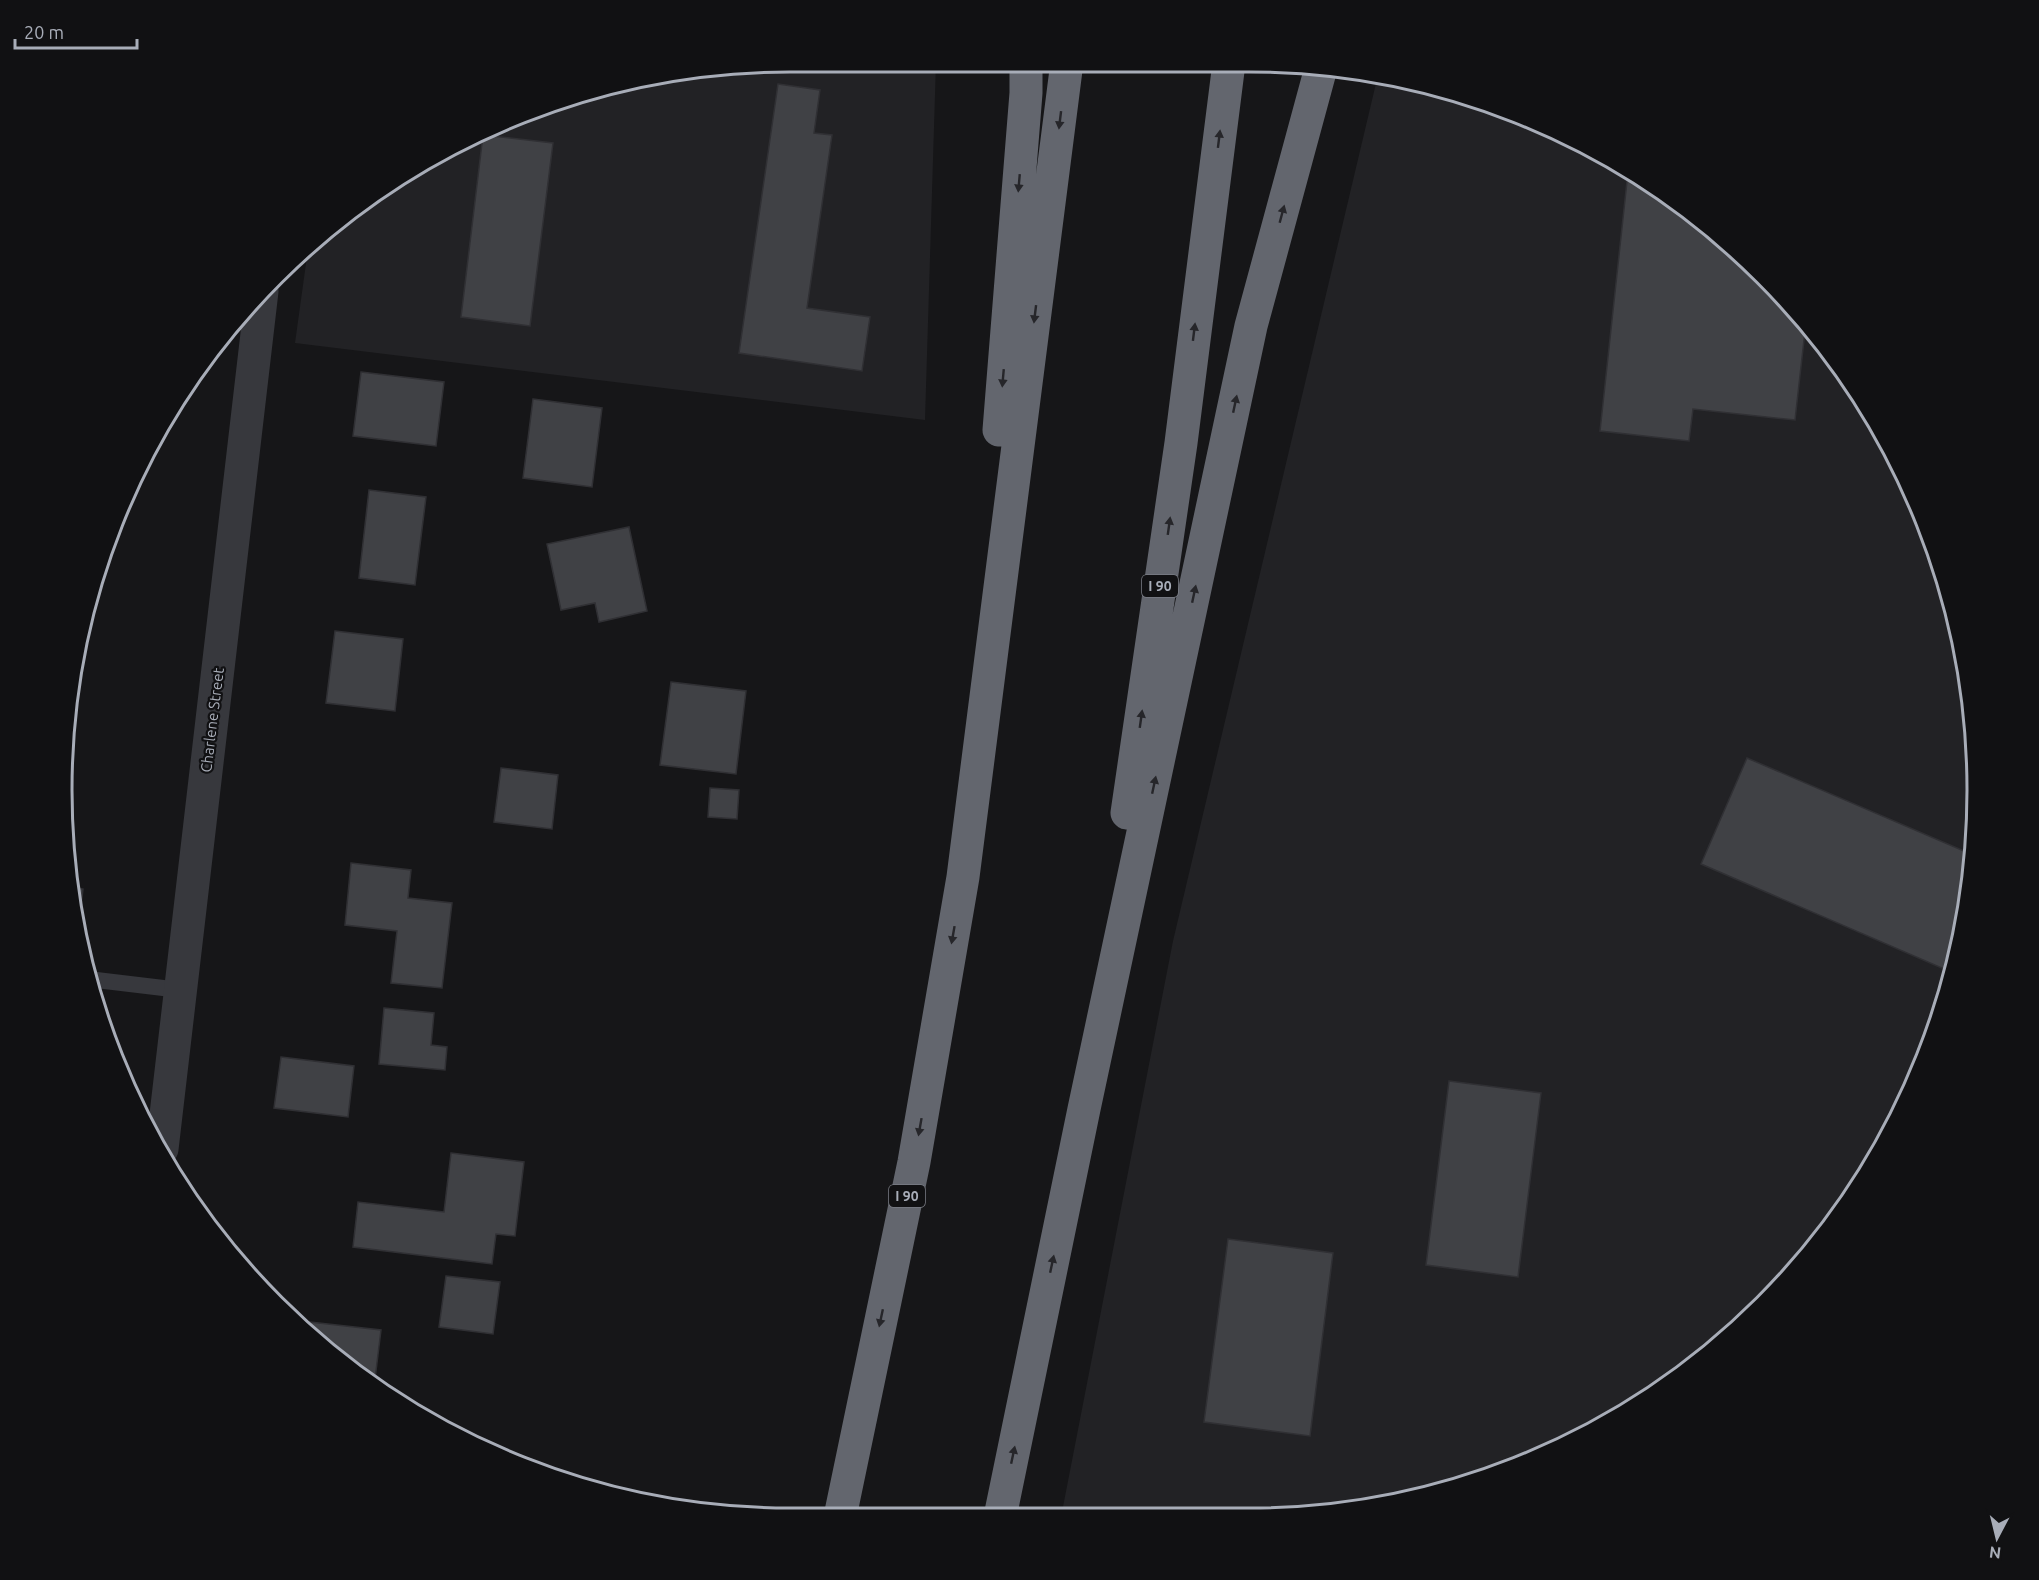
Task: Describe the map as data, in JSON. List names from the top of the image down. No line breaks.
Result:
{"streets":{"highway":["I 90"],"street":["Charlene Street"]},"scale_bar":"20 m","north":"bottom"}
